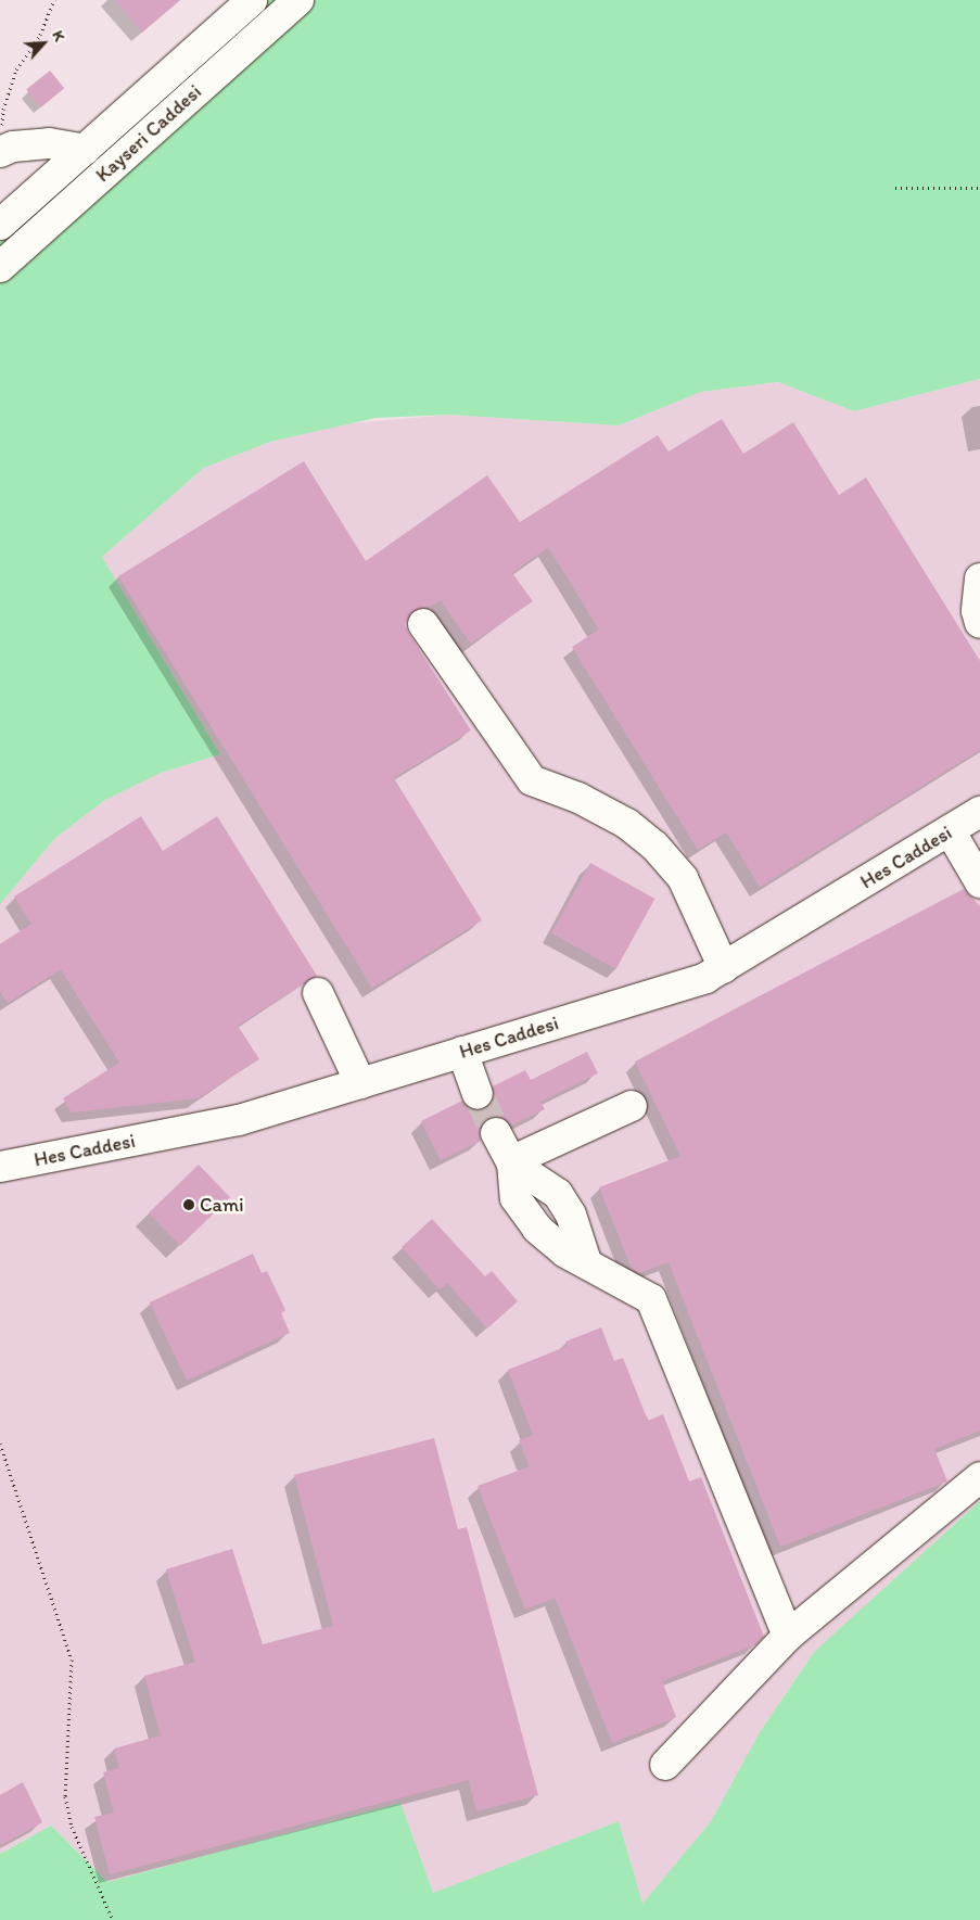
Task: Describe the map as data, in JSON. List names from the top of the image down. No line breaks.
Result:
{"streets":{"street":["Kayseri Caddesi","Hes Caddesi"]},"places":["Cami"],"north":"top right"}
